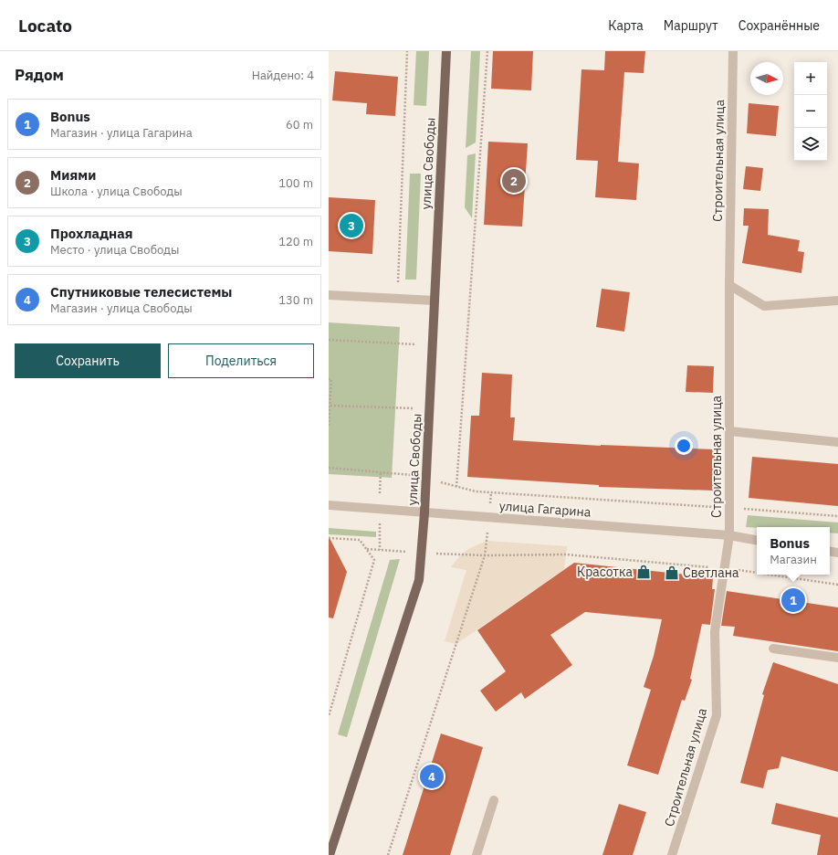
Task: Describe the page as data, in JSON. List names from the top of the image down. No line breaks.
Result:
{"streets":{"main road":["улица Свободы"],"street":["Строительная улица","улица Гагарина"]},"crossings":[["Строительная улица","улица Гагарина"],["улица Свободы","улица Гагарина"]],"places":{"shop":["Красотка","Светлана"]},"north":"right","page":{"header":"Locato","nav":["Карта","Маршрут","Сохранённые"],"heading":["Рядом","Найдено: 4"],"map_buttons":["+","−"],"list":[{"mark":"1","name":"Bonus","note":"Магазин · улица Гагарина","value":"60 m"},{"mark":"2","name":"Миями","note":"Школа · улица Свободы","value":"100 m"},{"mark":"3","name":"Прохладная","note":"Место · улица Свободы","value":"120 m"},{"mark":"4","name":"Спутниковые телесистемы","note":"Магазин · улица Свободы","value":"130 m"}],"pins":["2","3","1","4"],"buttons":["Сохранить","Поделиться"],"popup":["Bonus","Магазин"]}}
